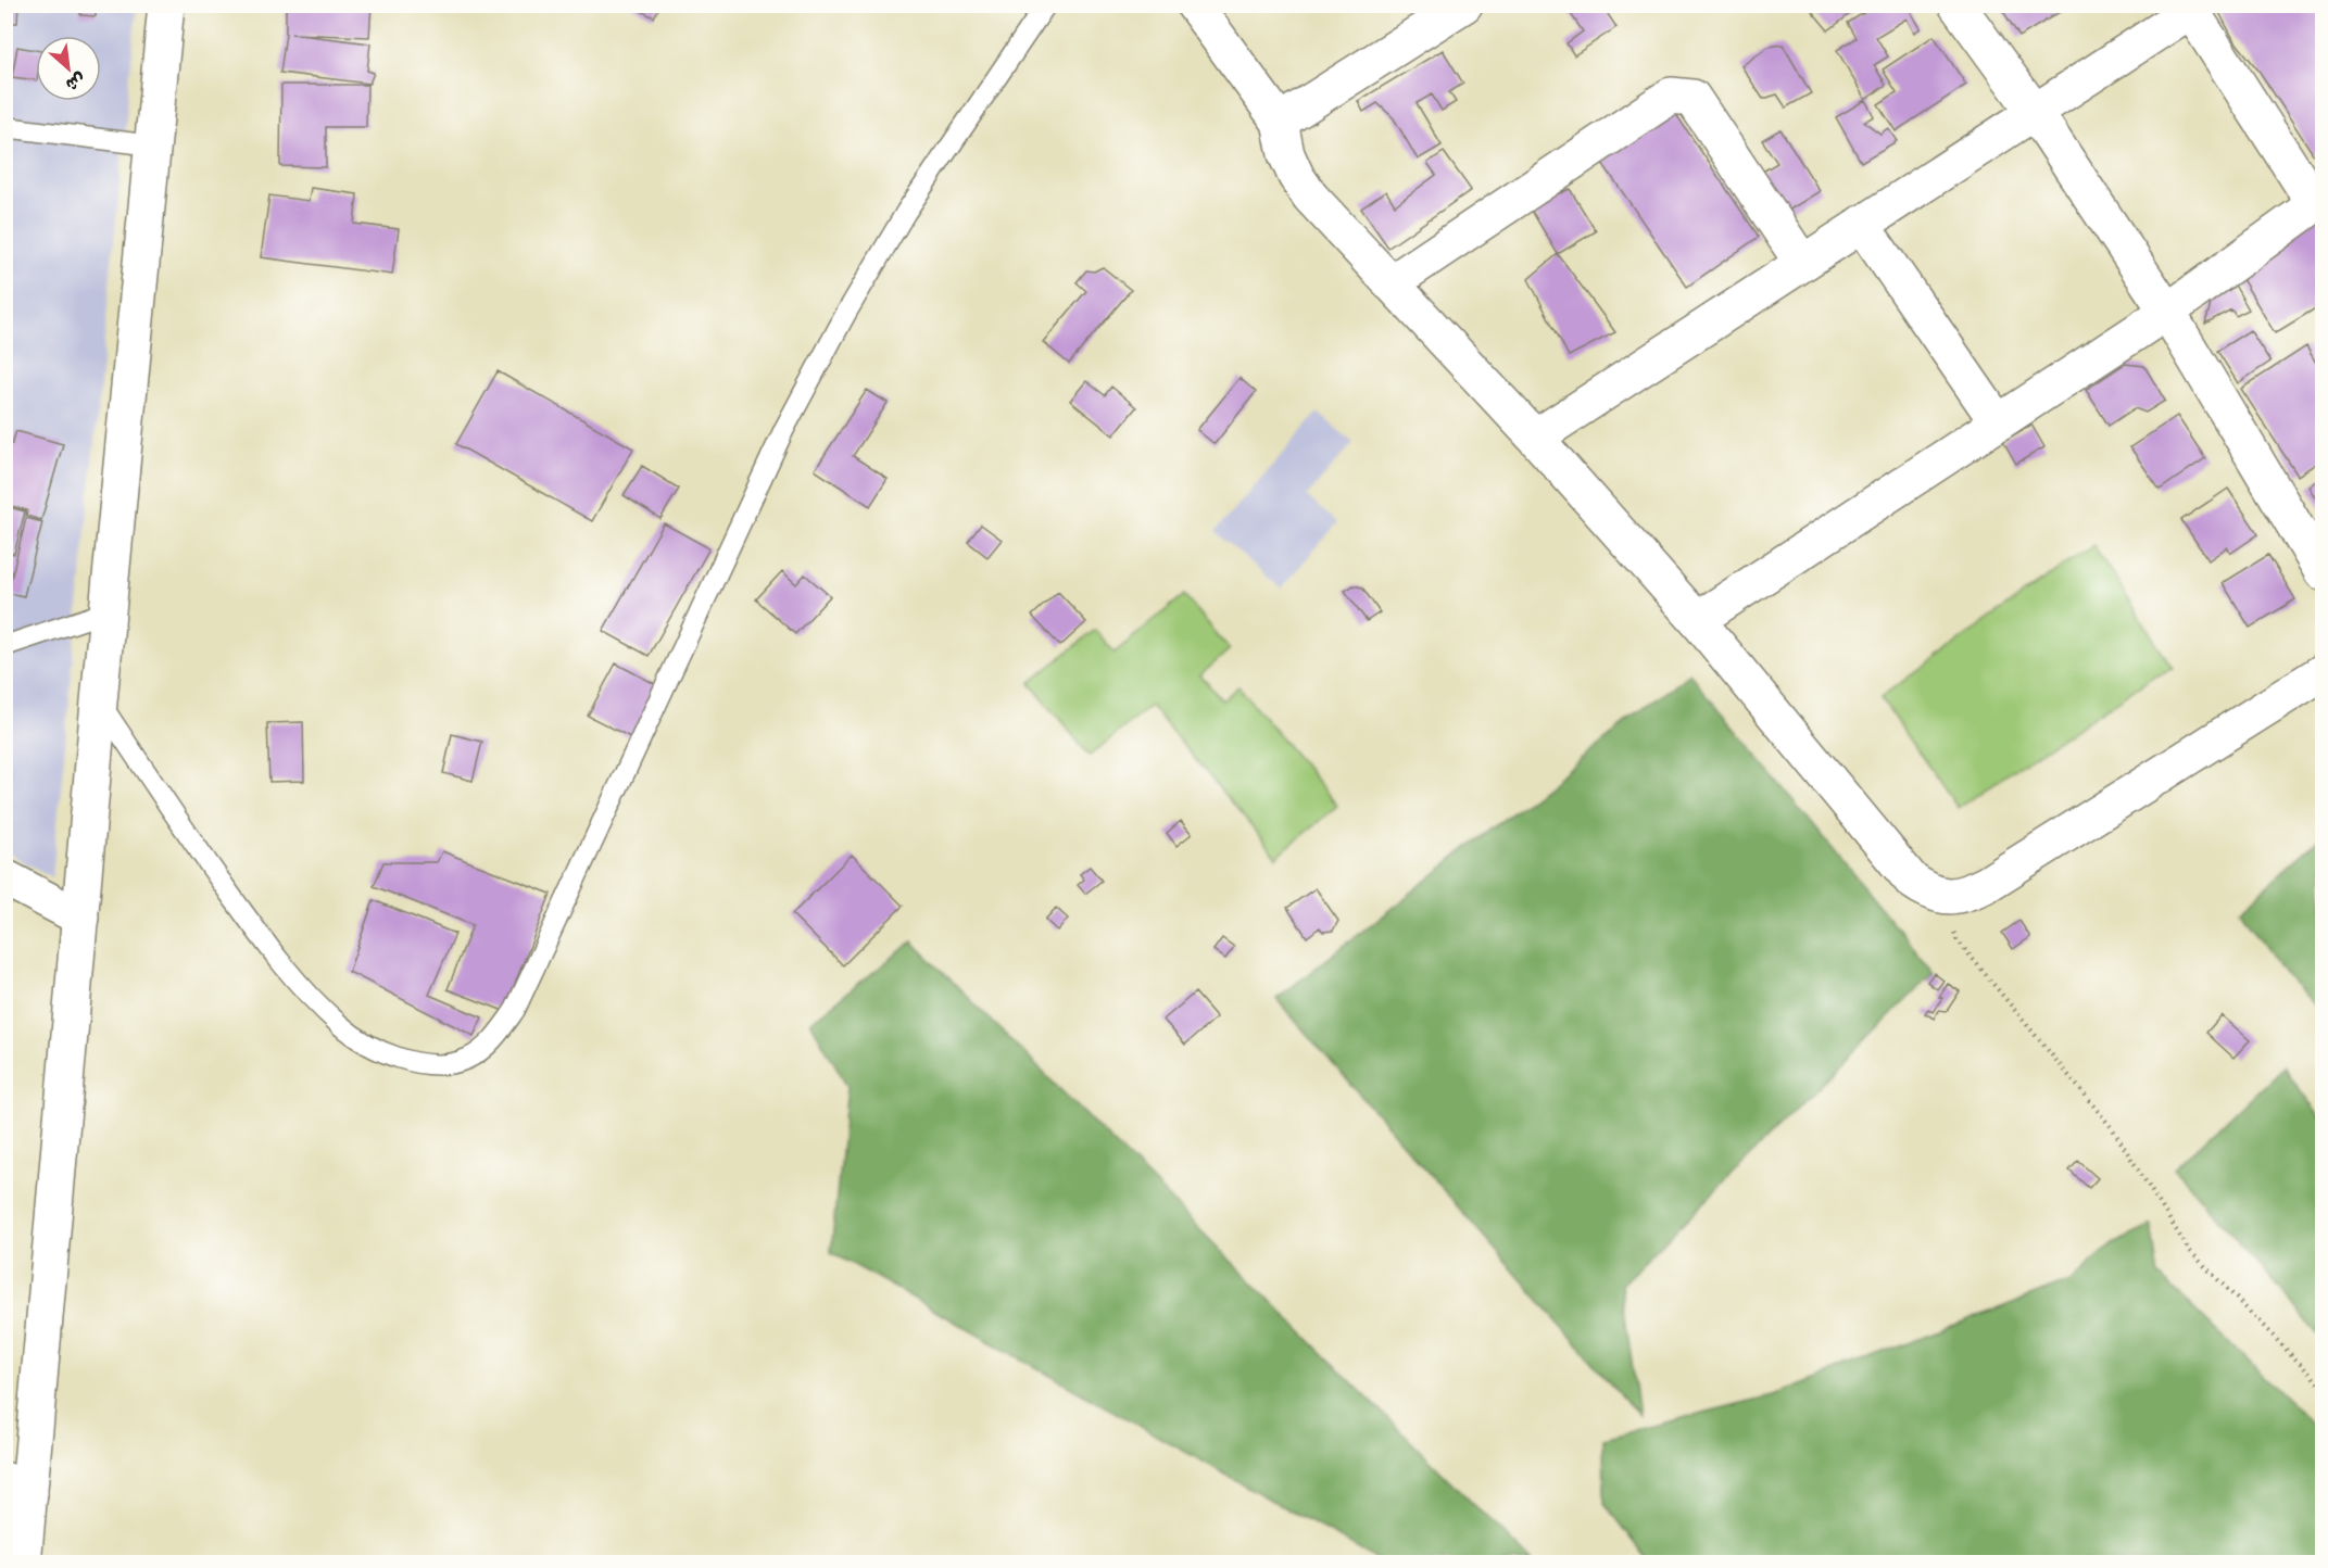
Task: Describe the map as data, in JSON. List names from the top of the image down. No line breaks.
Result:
{"north":"bottom right"}
